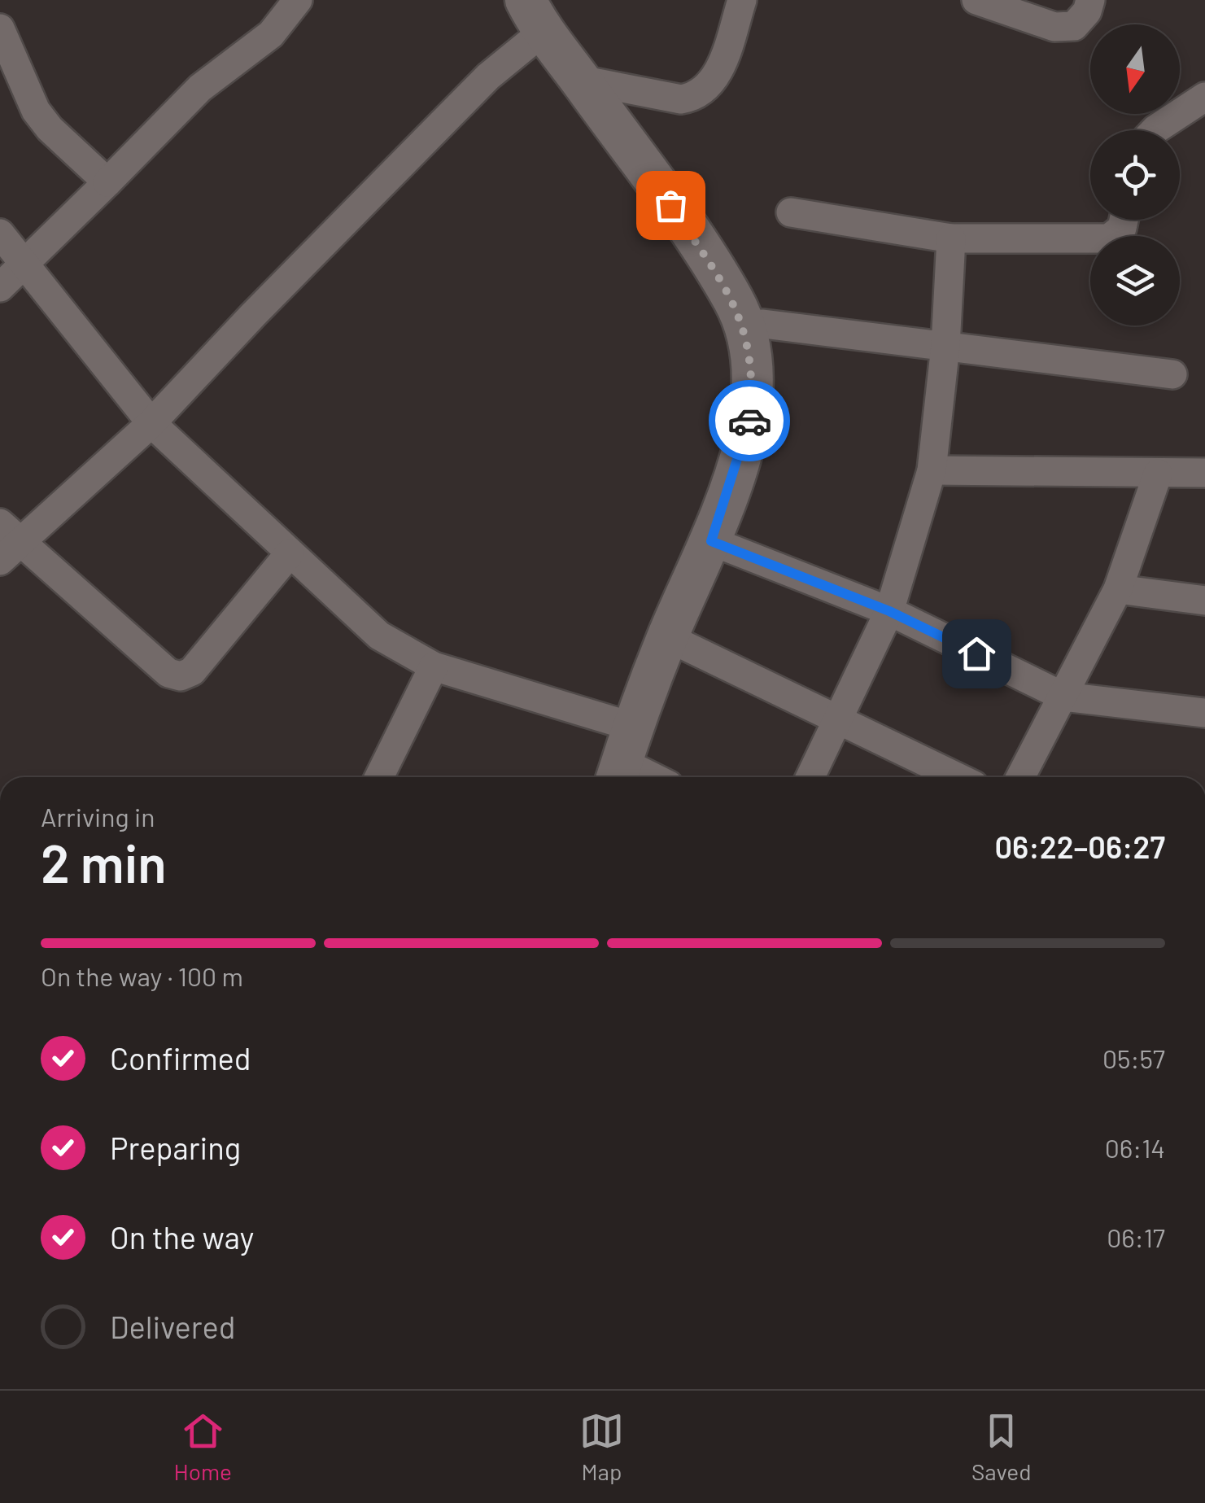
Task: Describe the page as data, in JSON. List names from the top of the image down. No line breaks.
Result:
{"north":"bottom","page":{"heading":["2 min","Arriving in","06:22–06:27"],"bar":"On the way · 100 m","list":[["Confirmed","05:57"],["Preparing","06:14"],["On the way","06:17"],"Delivered"],"tabs":["Home","Map","Saved"]}}
